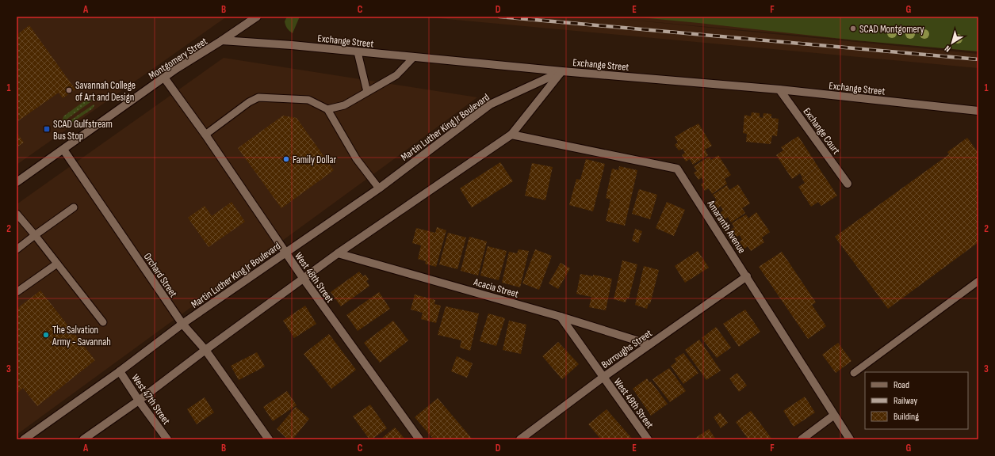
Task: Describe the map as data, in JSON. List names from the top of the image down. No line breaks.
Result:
{"streets":{"main road":["Exchange Street","Montgomery Street","Martin Luther King Jr Boulevard","Exchange Court","Amaranth Avenue","Orchard Street","West 48th Street","Acacia Street","Burroughs Street","West 47th Street","West 49th Street"]},"crossings":[["Exchange Street","Montgomery Street"],["Exchange Street","Martin Luther King Jr Boulevard"],["Exchange Street","Exchange Court"],["Montgomery Street","Orchard Street"],["Montgomery Street","West 48th Street"],["Martin Luther King Jr Boulevard","Orchard Street"],["Martin Luther King Jr Boulevard","West 48th Street"],["Martin Luther King Jr Boulevard","West 47th Street"],["Amaranth Avenue","Burroughs Street"],["Acacia Street","Burroughs Street"],["Acacia Street","West 49th Street"],["Burroughs Street","West 49th Street"]],"places":{"other":["SCAD Montgomery","Savannah College of Art and Design","Family Dollar","The Salvation Army - Savannah"],"transit":["SCAD Gulfstream Bus Stop"]},"legend":["Road","Railway","Building"],"north":"bottom left","grid":{"columns":["A","B","C","D","E","F","G"],"rows":["1","2","3"]}}
